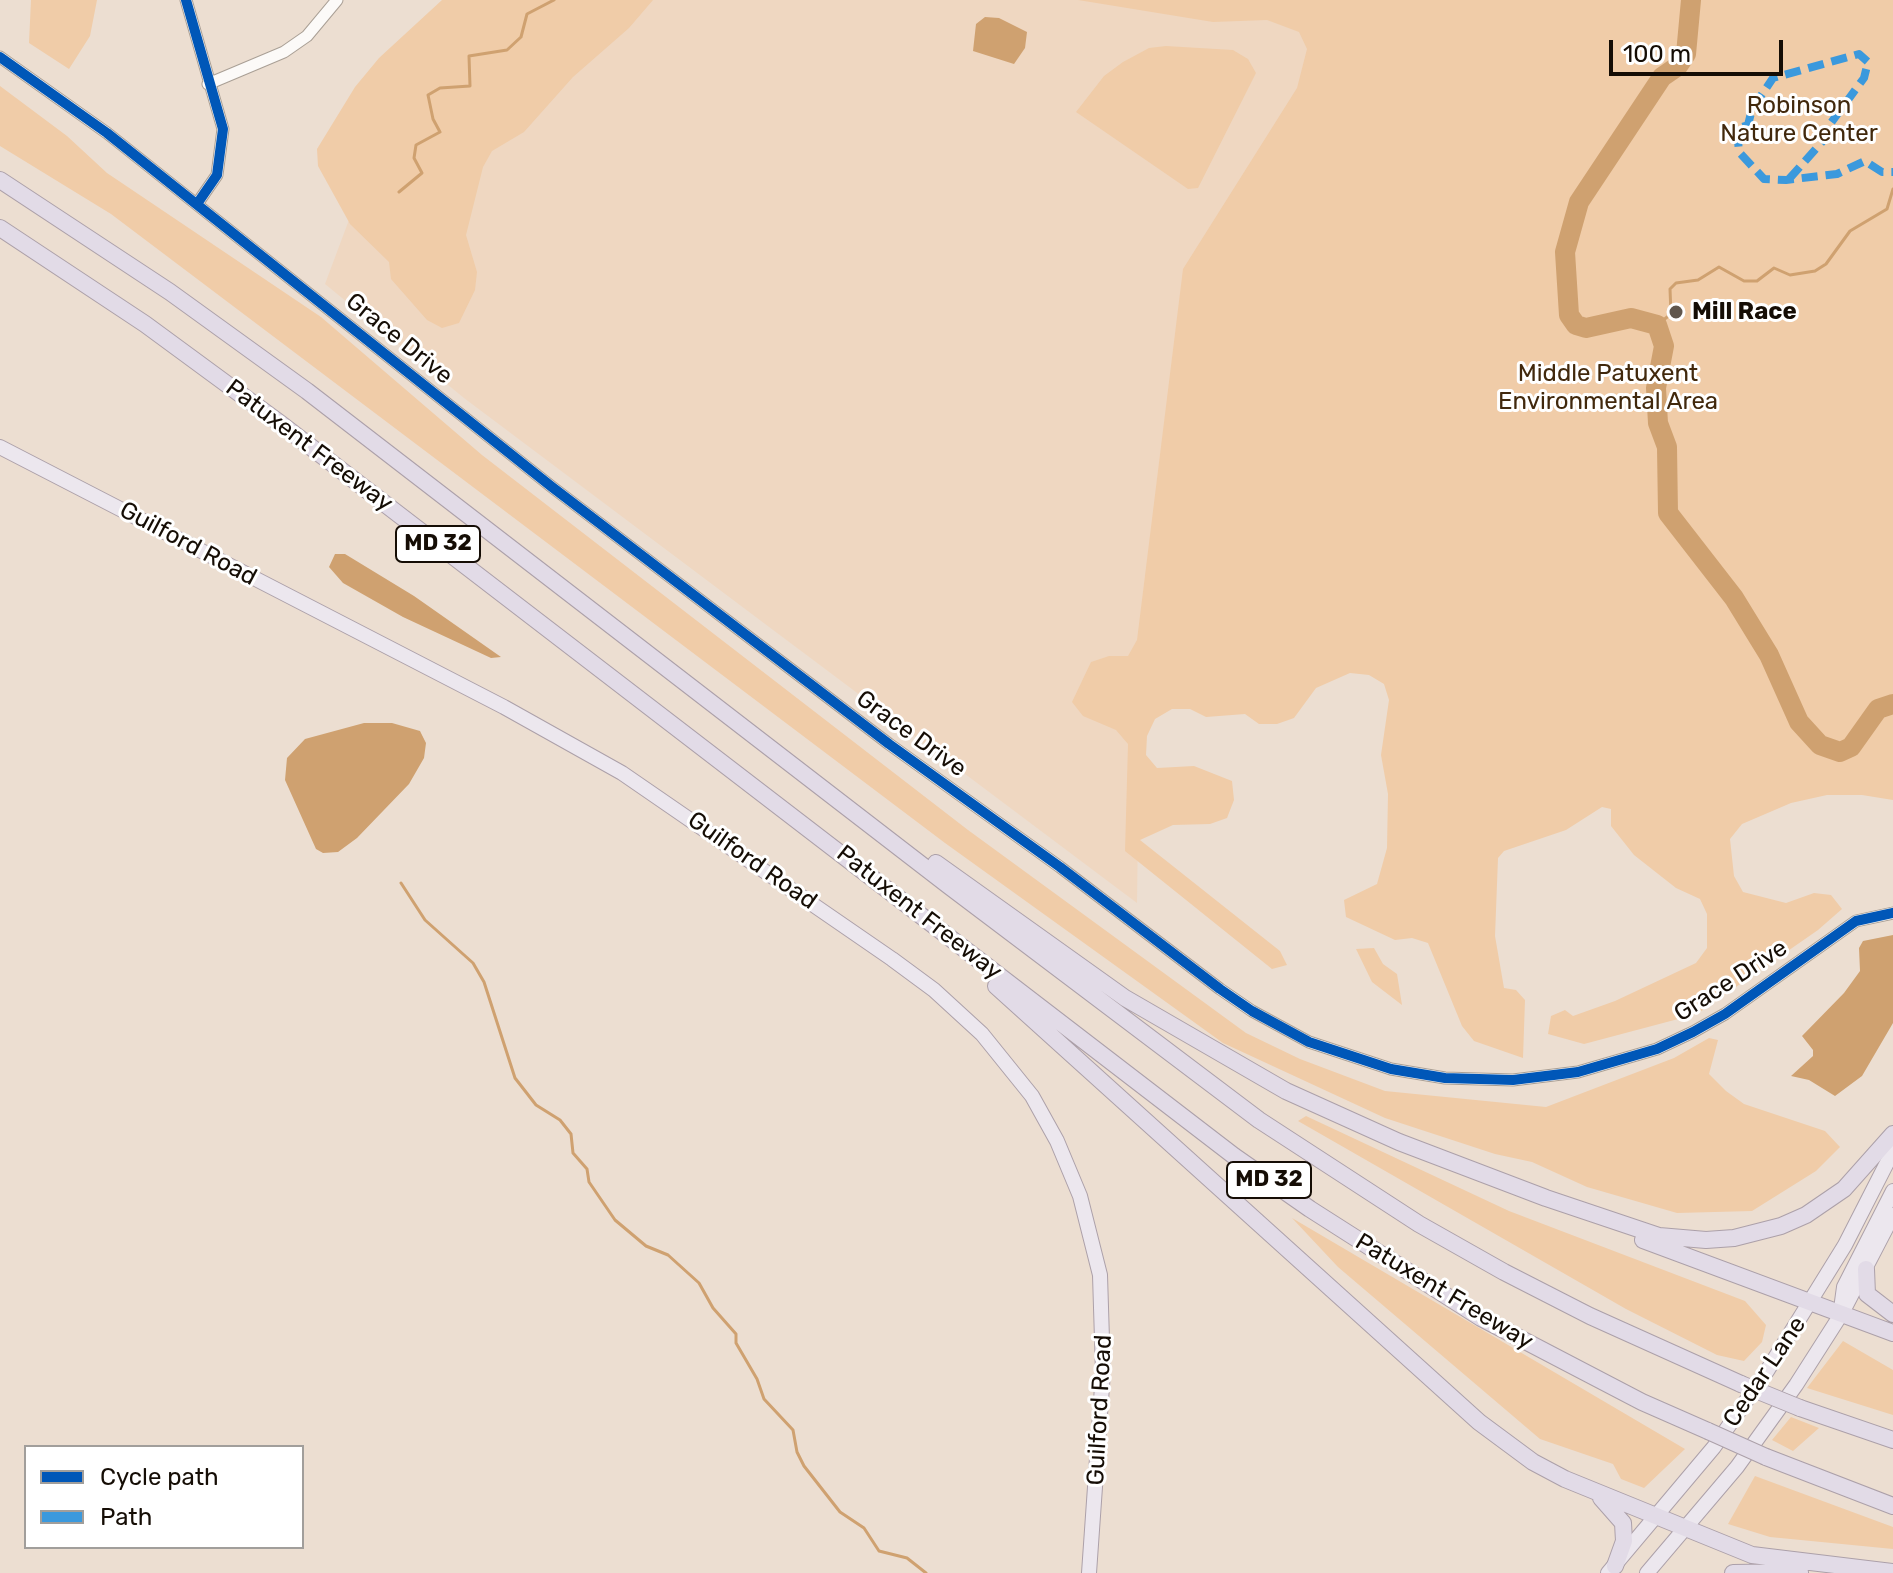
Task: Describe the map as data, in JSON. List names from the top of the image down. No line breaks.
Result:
{"streets":{"highway":["Patuxent Freeway","MD 32"],"main road":["Guilford Road","Cedar Lane"],"street":["Grace Drive"]},"parks":["Robinson Nature Center","Middle Patuxent Environmental Area"],"places":["Mill Race"],"legend":["Cycle path","Path"],"scale_bar":"100 m"}
